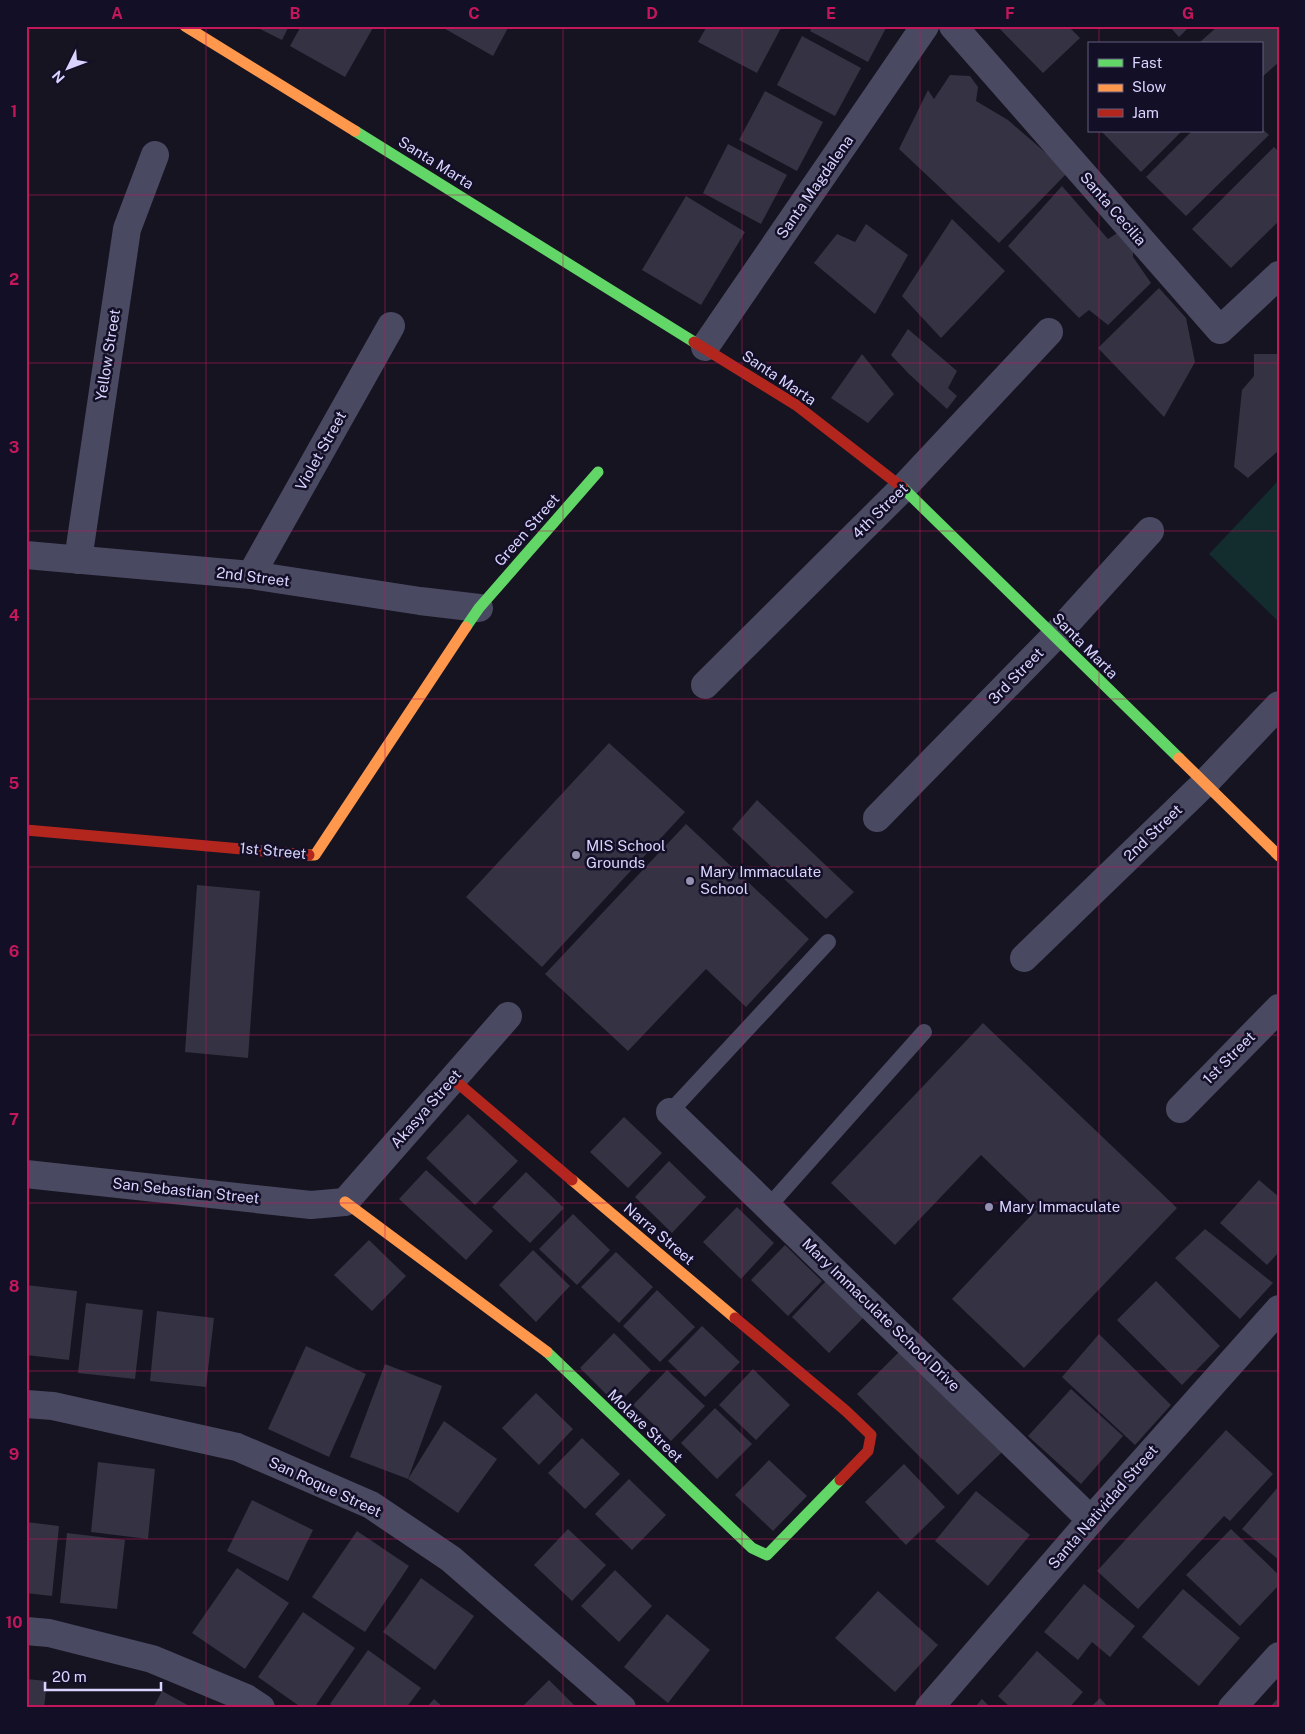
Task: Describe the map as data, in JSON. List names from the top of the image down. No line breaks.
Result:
{"streets":{"street":["Santa Marta","Santa Magdalena","Santa Cecilia","Yellow Street","Violet Street","4th Street","Green Street","2nd Street","3rd Street","1st Street","Akasya Street","San Sebastian Street","Narra Street","Mary Immaculate School Drive","Molave Street","San Roque Street","Santa Natividad Street"]},"crossings":[["Santa Marta","Santa Magdalena"],["Santa Marta","4th Street"],["Santa Marta","2nd Street"],["Santa Marta","3rd Street"],["Yellow Street","2nd Street"],["Violet Street","2nd Street"],["Green Street","2nd Street"],["Green Street","1st Street"],["2nd Street","1st Street"],["Akasya Street","San Sebastian Street"],["Akasya Street","Narra Street"],["Akasya Street","Molave Street"],["San Sebastian Street","Molave Street"],["Narra Street","Molave Street"],["Mary Immaculate School Drive","Santa Natividad Street"]],"places":["MIS School Grounds","Mary Immaculate School","Mary Immaculate"],"legend":["Fast","Slow","Jam"],"scale_bar":"20 m","north":"bottom left","grid":{"columns":["A","B","C","D","E","F","G"],"rows":["1","2","3","4","5","6","7","8","9","10"]}}
